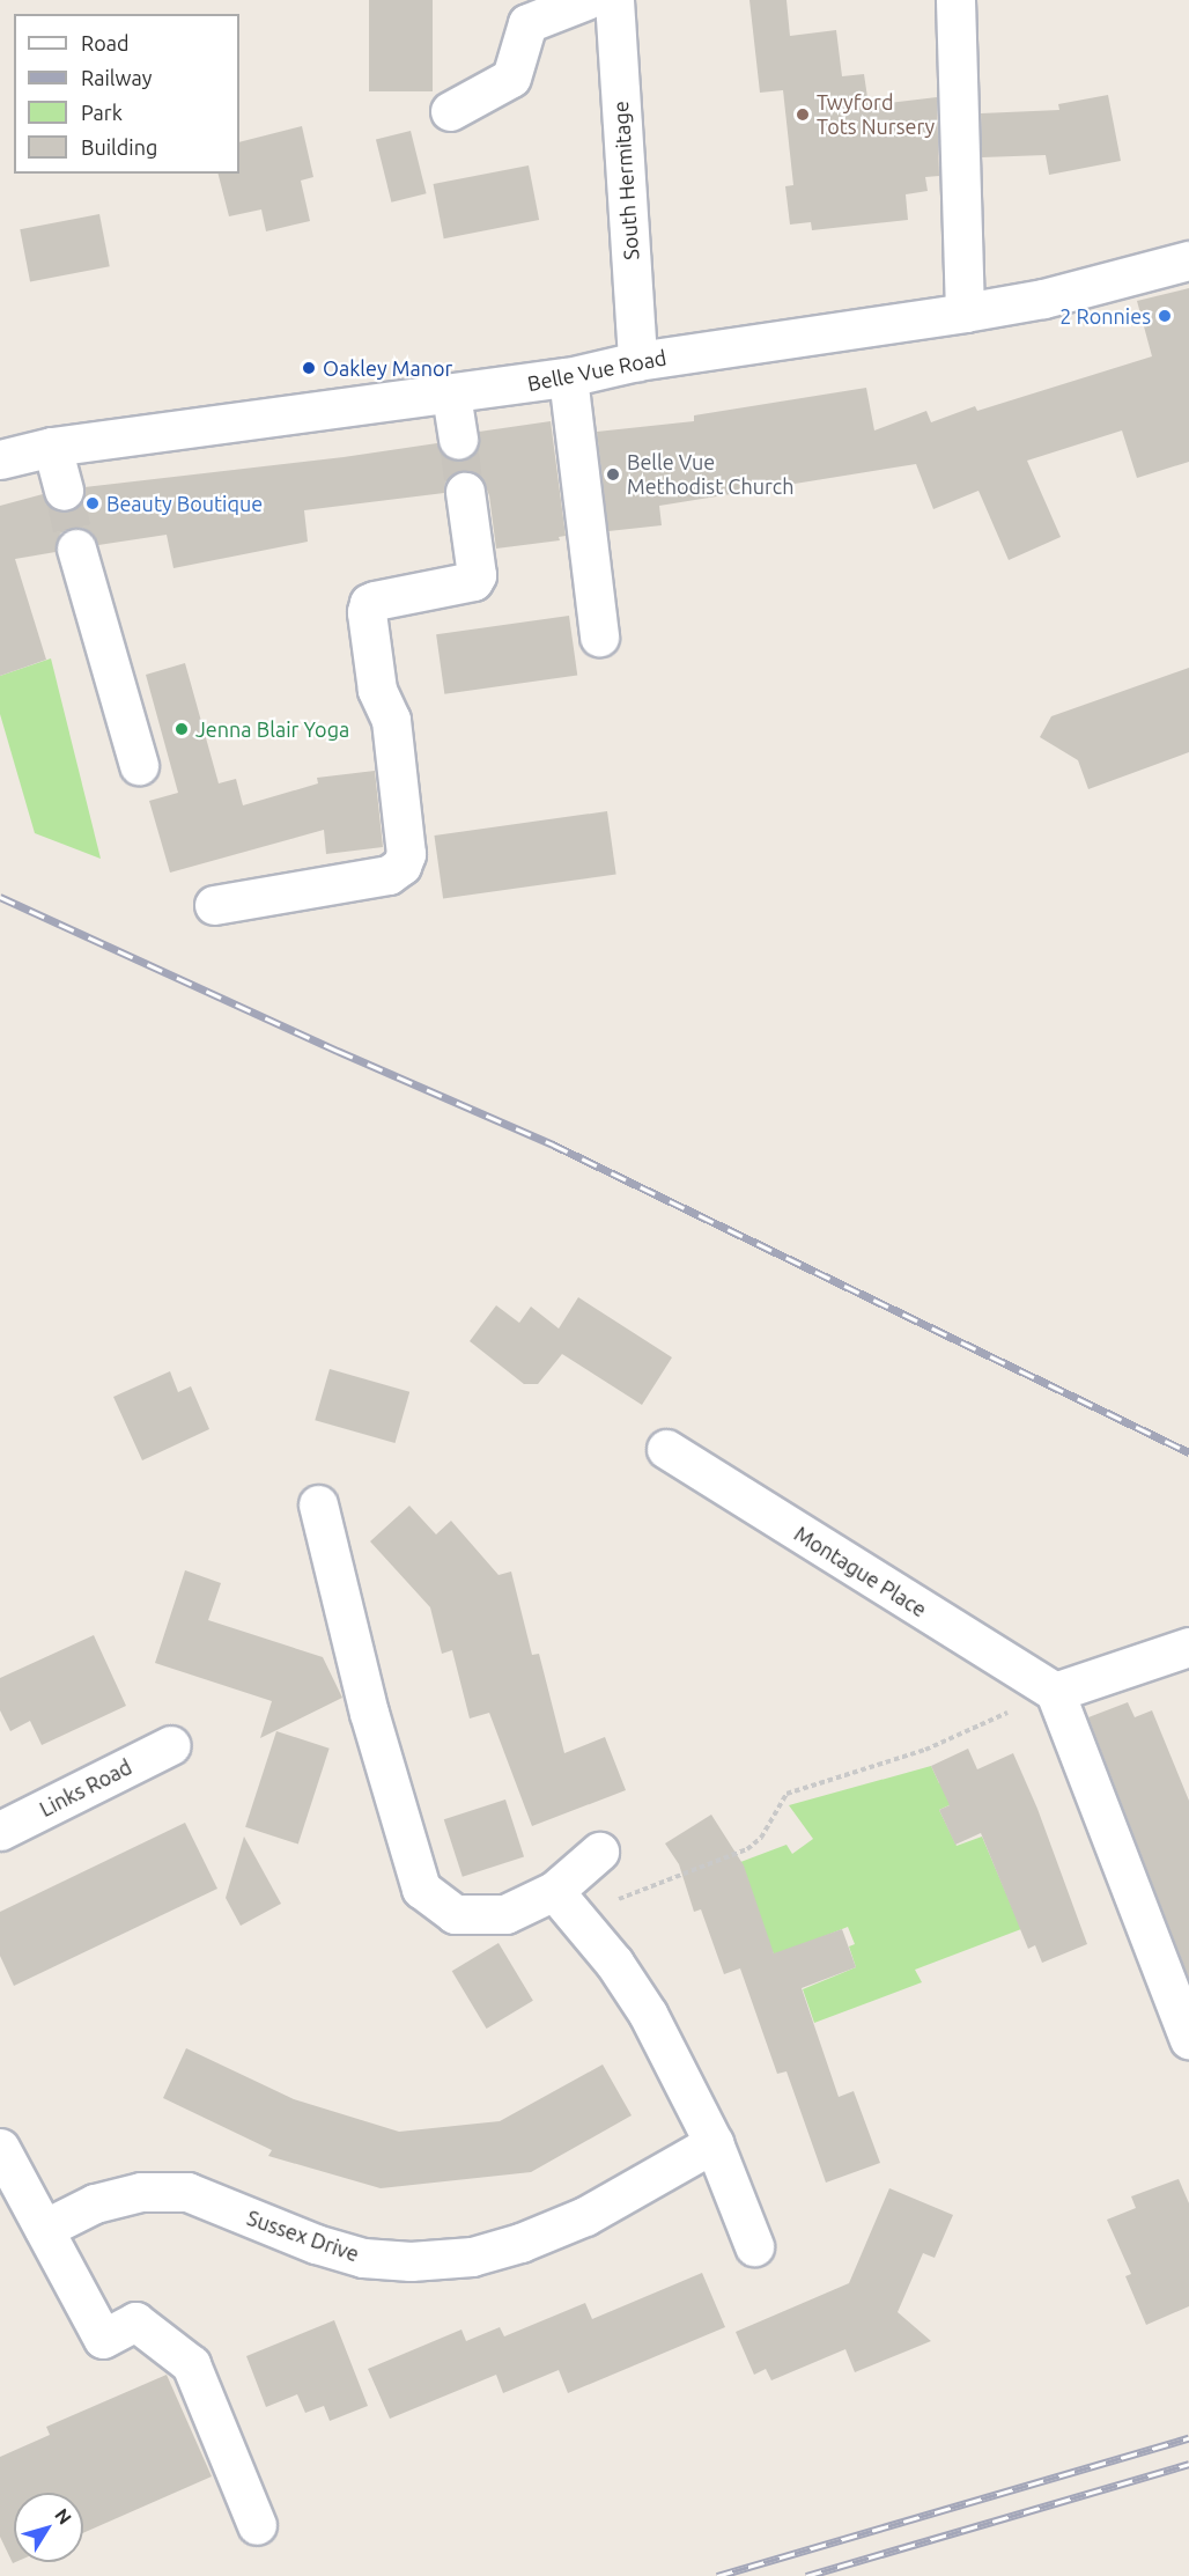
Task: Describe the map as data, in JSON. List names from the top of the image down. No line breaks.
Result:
{"streets":{"street":["South Hermitage","Belle Vue Road","Montague Place","Links Road","Sussex Drive"]},"crossings":[["South Hermitage","Belle Vue Road"]],"places":["Twyford Tots Nursery","2 Ronnies","Oakley Manor","Belle Vue Methodist Church","Beauty Boutique","Jenna Blair Yoga"],"legend":["Road","Railway","Park","Building"],"north":"top right"}
